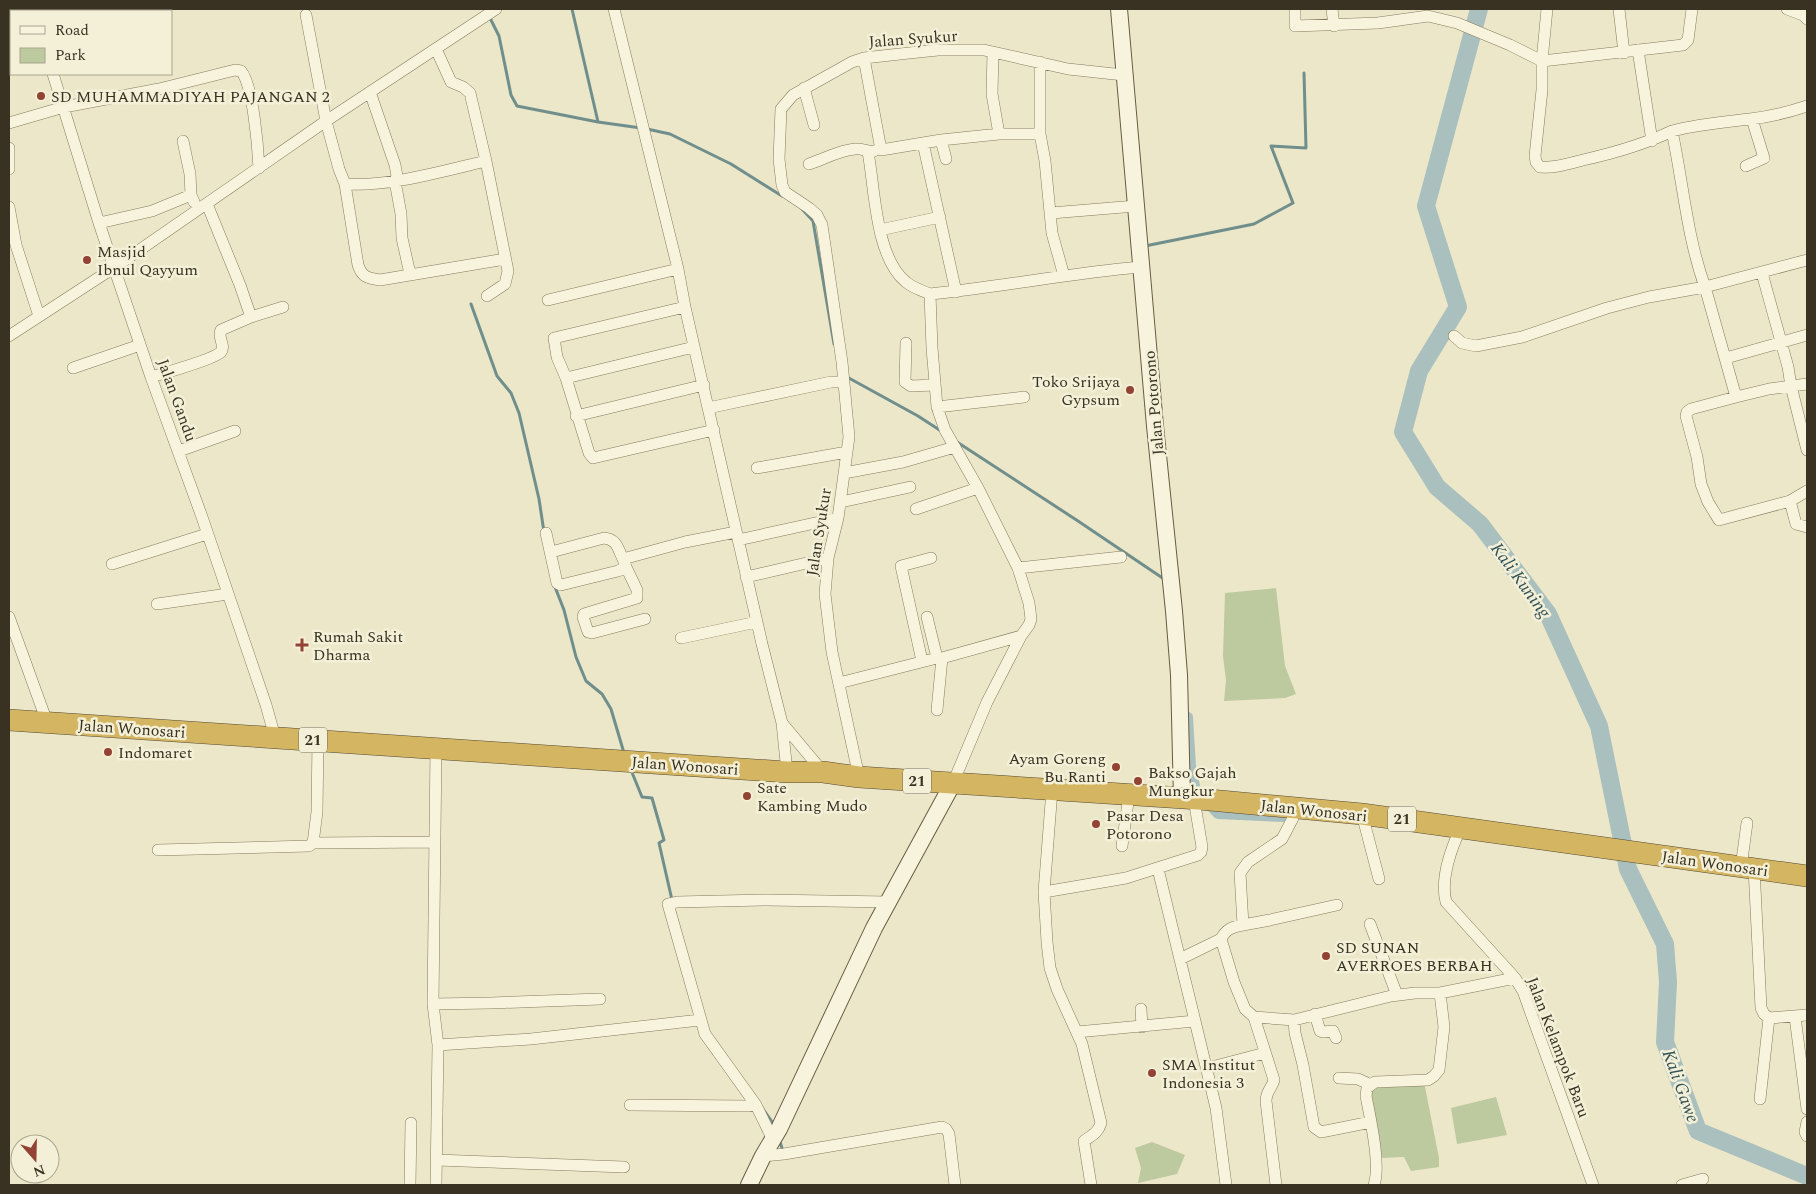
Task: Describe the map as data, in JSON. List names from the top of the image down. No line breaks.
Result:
{"streets":{"highway":["Jalan Wonosari","21"],"street":["Jalan Syukur","Jalan Gandu","Jalan Potorono","Jalan Kelampok Baru"]},"crossings":[["Jalan Syukur","Jalan Potorono"],["Jalan Syukur","Jalan Wonosari"],["Jalan Gandu","Jalan Wonosari"],["Jalan Potorono","Jalan Wonosari"],["Jalan Wonosari","Jalan Kelampok Baru"]],"water":["Kali Kuning","Kali Gawe"],"places":{"other":["SD MUHAMMADIYAH PAJANGAN 2","Masjid Ibnul Qayyum","Toko Srijaya Gypsum","Indomaret","Ayam Goreng Bu Ranti","Bakso Gajah Mungkur","Sate Kambing Mudo","Pasar Desa Potorono","SD SUNAN AVERROES BERBAH","SMA Institut Indonesia 3"],"health":["Rumah Sakit Dharma"]},"legend":["Road","Park"],"north":"bottom"}
